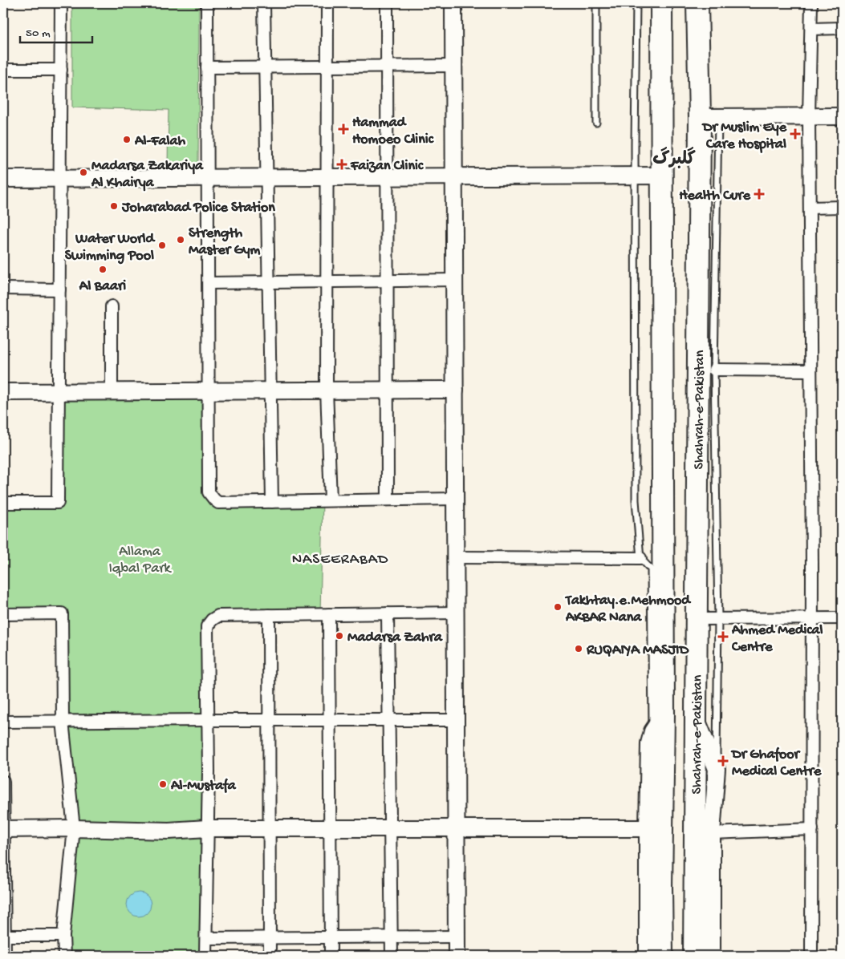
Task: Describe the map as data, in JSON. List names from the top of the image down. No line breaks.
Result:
{"streets":{"highway":["Shahrah-e-Pakistan"]},"districts":["گلبرگ","NASEERABAD"],"parks":["Allama Iqbal Park"],"places":{"health":["Hammad Homoeo Clinic","Dr Muslim Eye Care Hospital","Faizan Clinic","Health Cure","Ahmed Medical Centre","Dr Ghafoor Medical Centre"],"other":["Al-Falah","Madarsa Zakariya Al Khairya","Joharabad Police Station","Strength Master Gym","Water World Swimming Pool","Al Baari","Takhtay.e.Mehmood AKBAR Nana","Madarsa Zahra","RUQAIYA MASJID","Al-Mustafa"]},"scale_bar":"50 m"}
